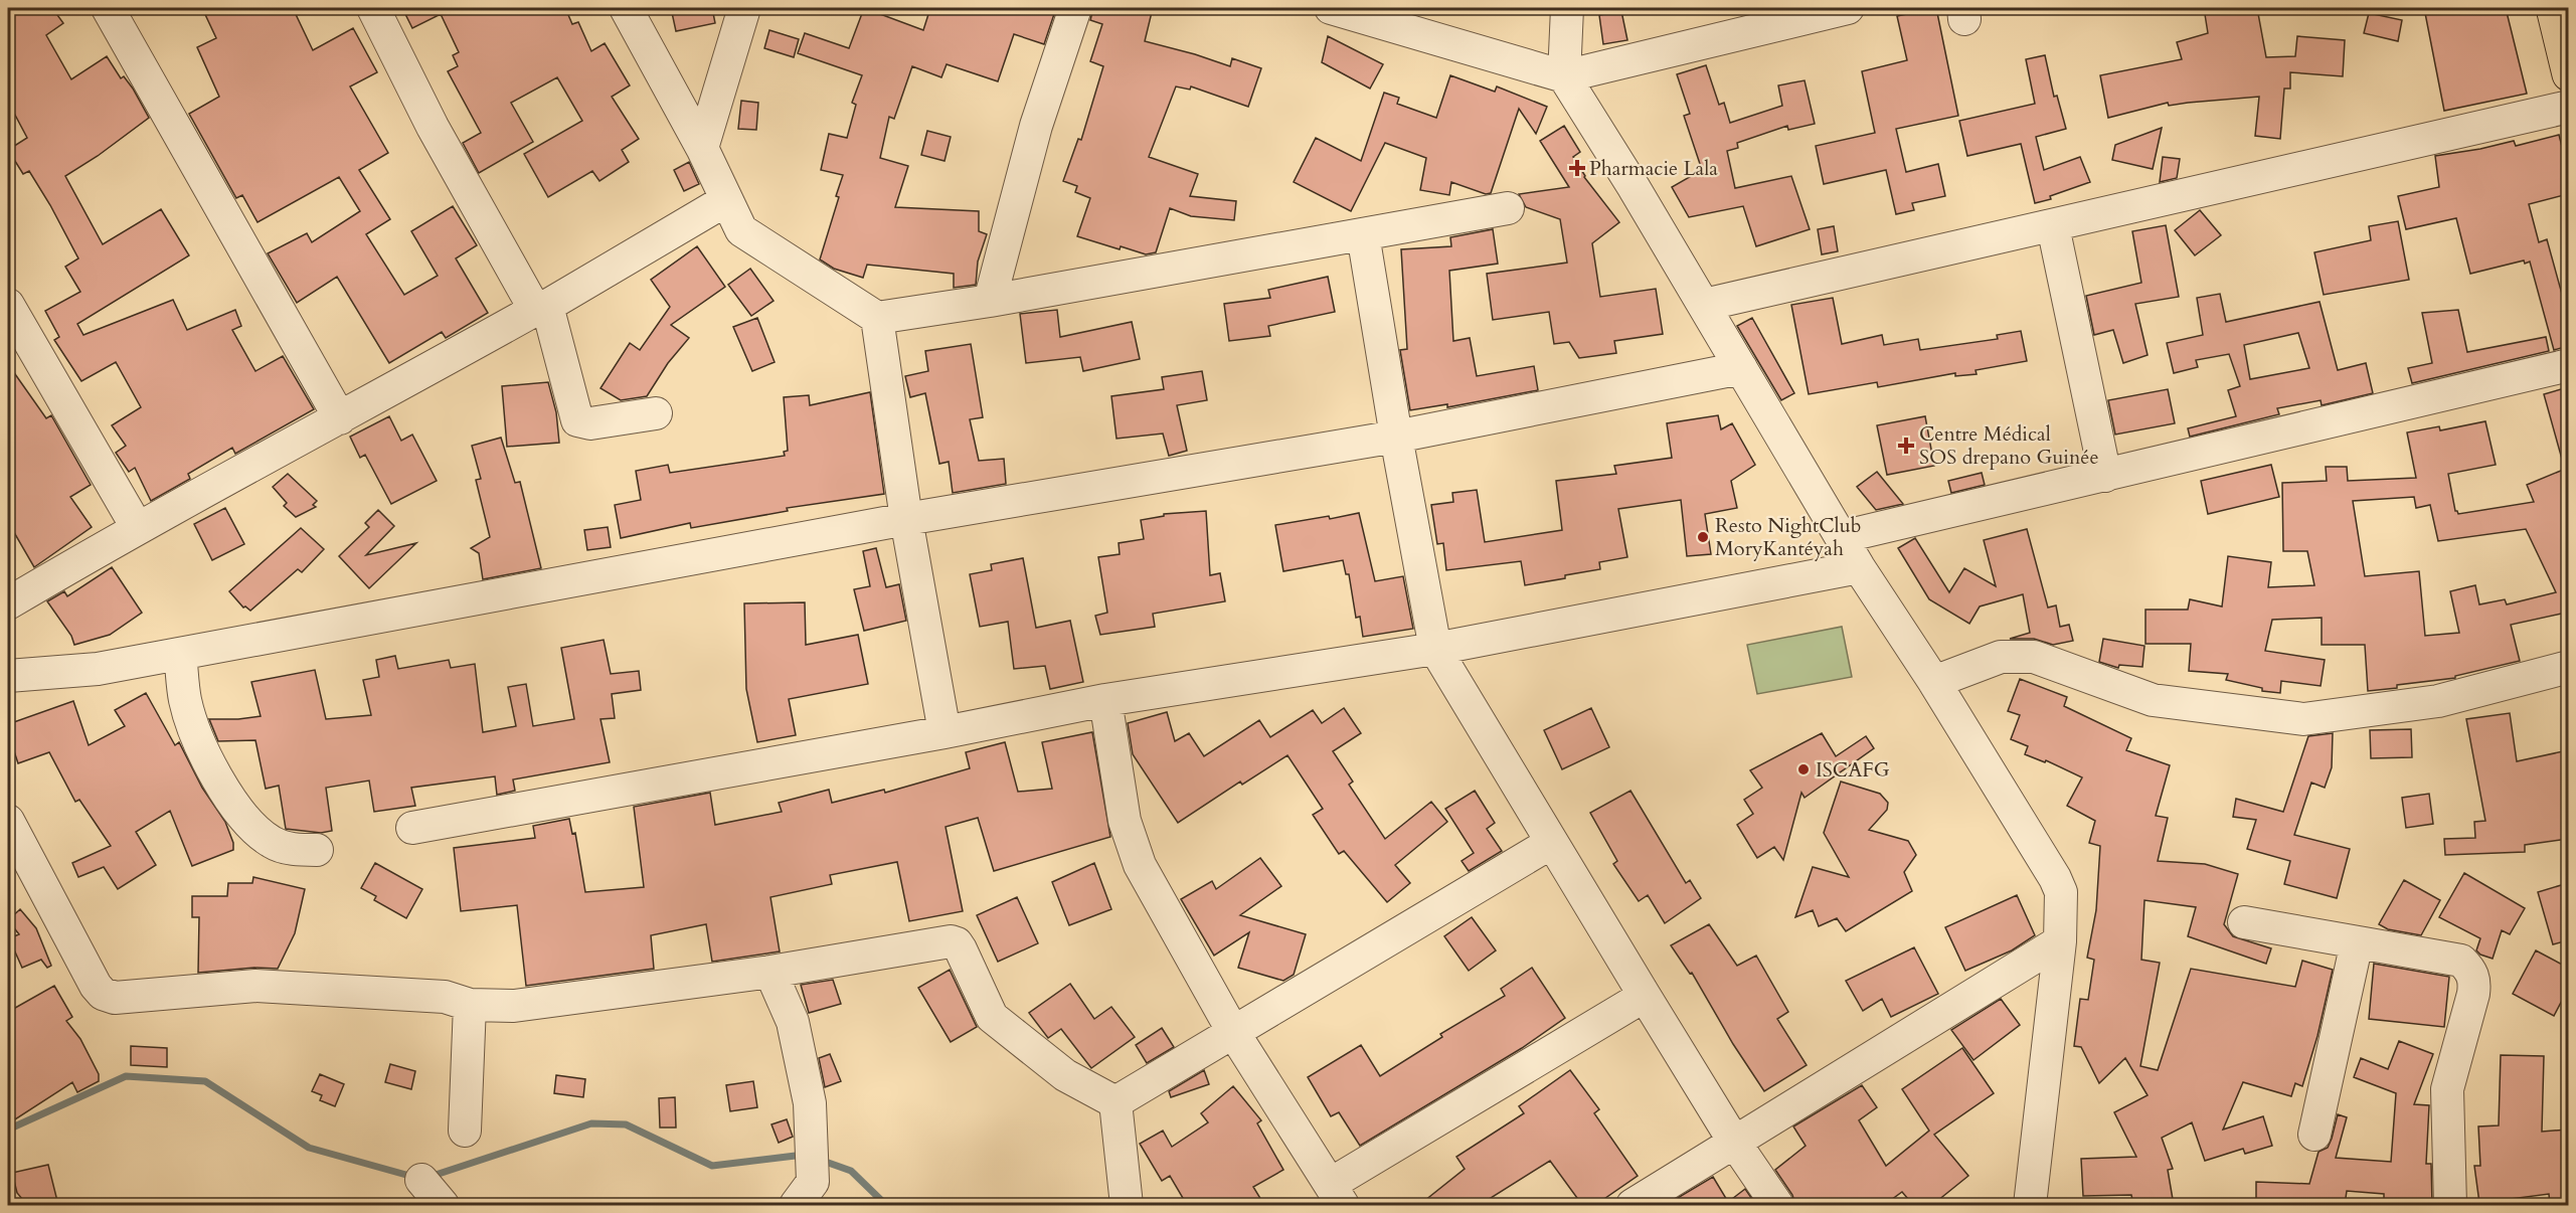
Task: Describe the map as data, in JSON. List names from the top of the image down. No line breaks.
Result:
{"places":{"health":["Pharmacie Lala","Centre Médical SOS drepano Guinée"],"other":["Resto NightClub MoryKantéyah","ISCAFG"]}}
